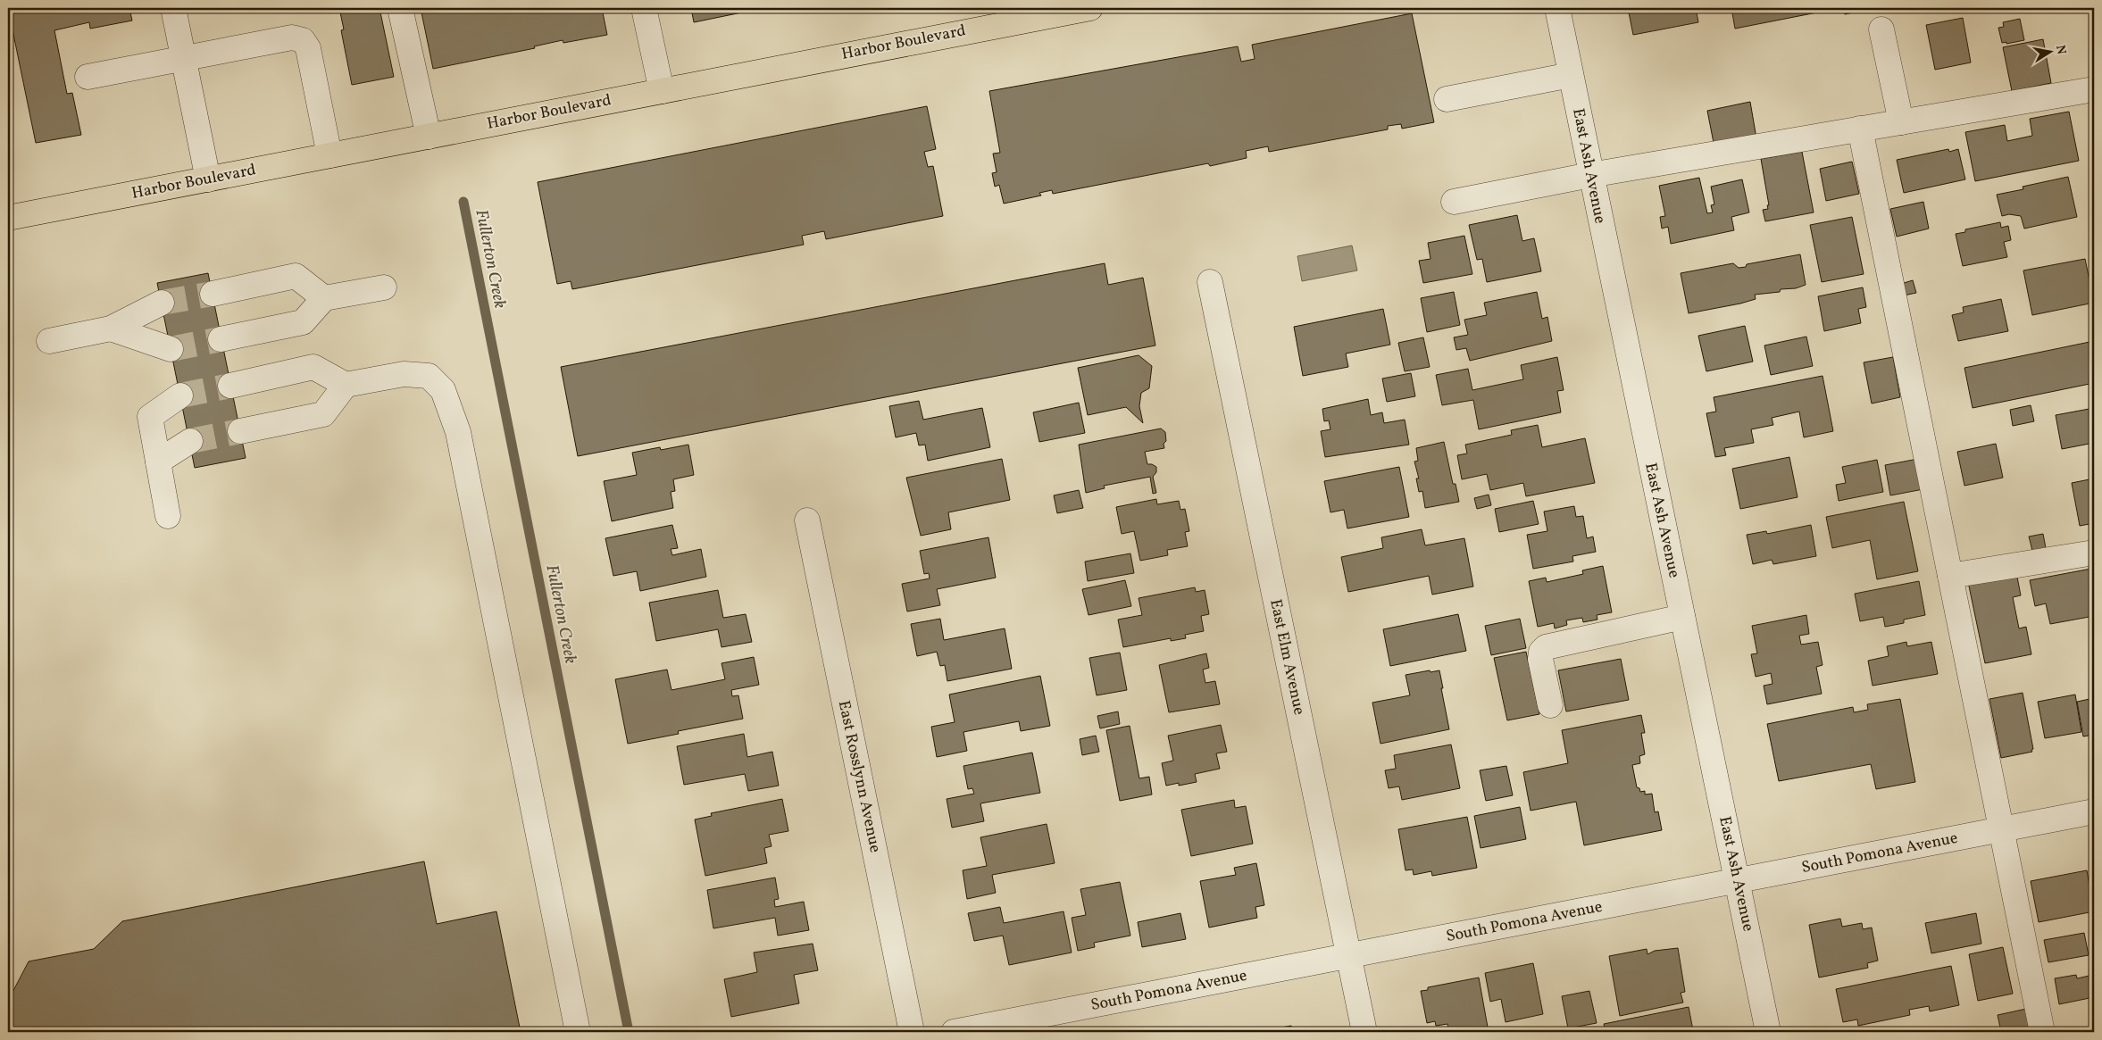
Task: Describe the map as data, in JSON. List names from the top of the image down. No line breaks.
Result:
{"streets":{"main road":["Harbor Boulevard"],"street":["East Ash Avenue","East Elm Avenue","East Rosslynn Avenue","South Pomona Avenue"]},"crossings":[["East Ash Avenue","South Pomona Avenue"],["East Elm Avenue","South Pomona Avenue"]],"water":["Fullerton Creek"],"north":"right"}
